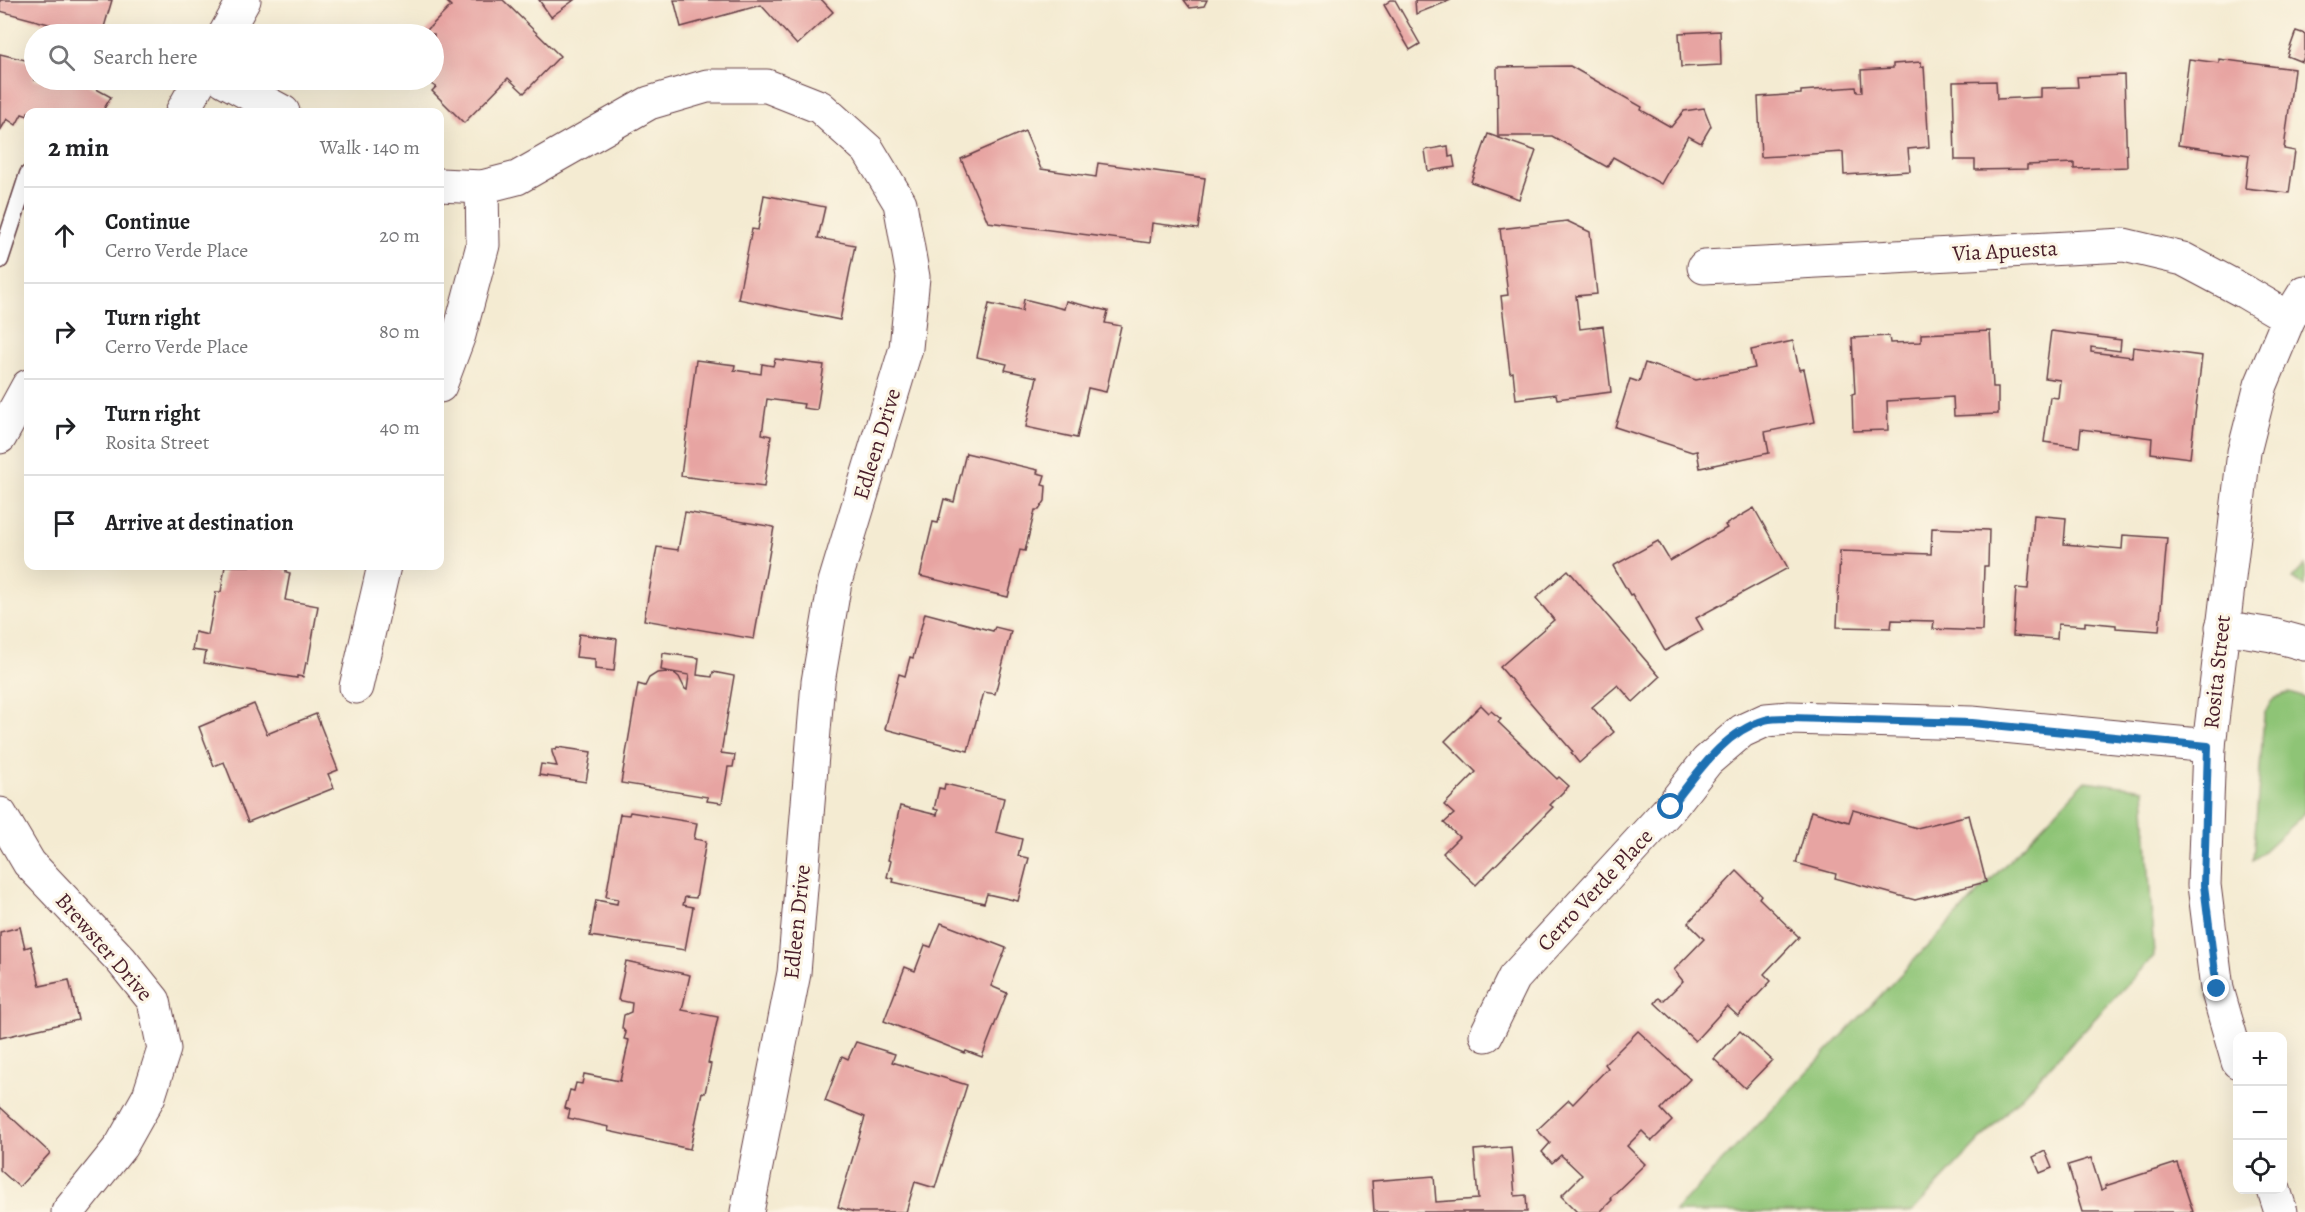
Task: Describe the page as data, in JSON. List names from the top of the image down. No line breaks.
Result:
{"streets":{"street":["Via Apuesta","Edleen Drive","Rosita Street","Cerro Verde Place","Brewster Drive"]},"crossings":[["Via Apuesta","Rosita Street"],["Rosita Street","Cerro Verde Place"]],"page":{"search":"Search here","heading":["2 min","Walk · 140 m"],"list":[["Continue","Cerro Verde Place","20 m"],["Turn right","Cerro Verde Place","80 m"],["Turn right","Rosita Street","40 m"],"Arrive at destination"],"map_buttons":["+","−"]}}
